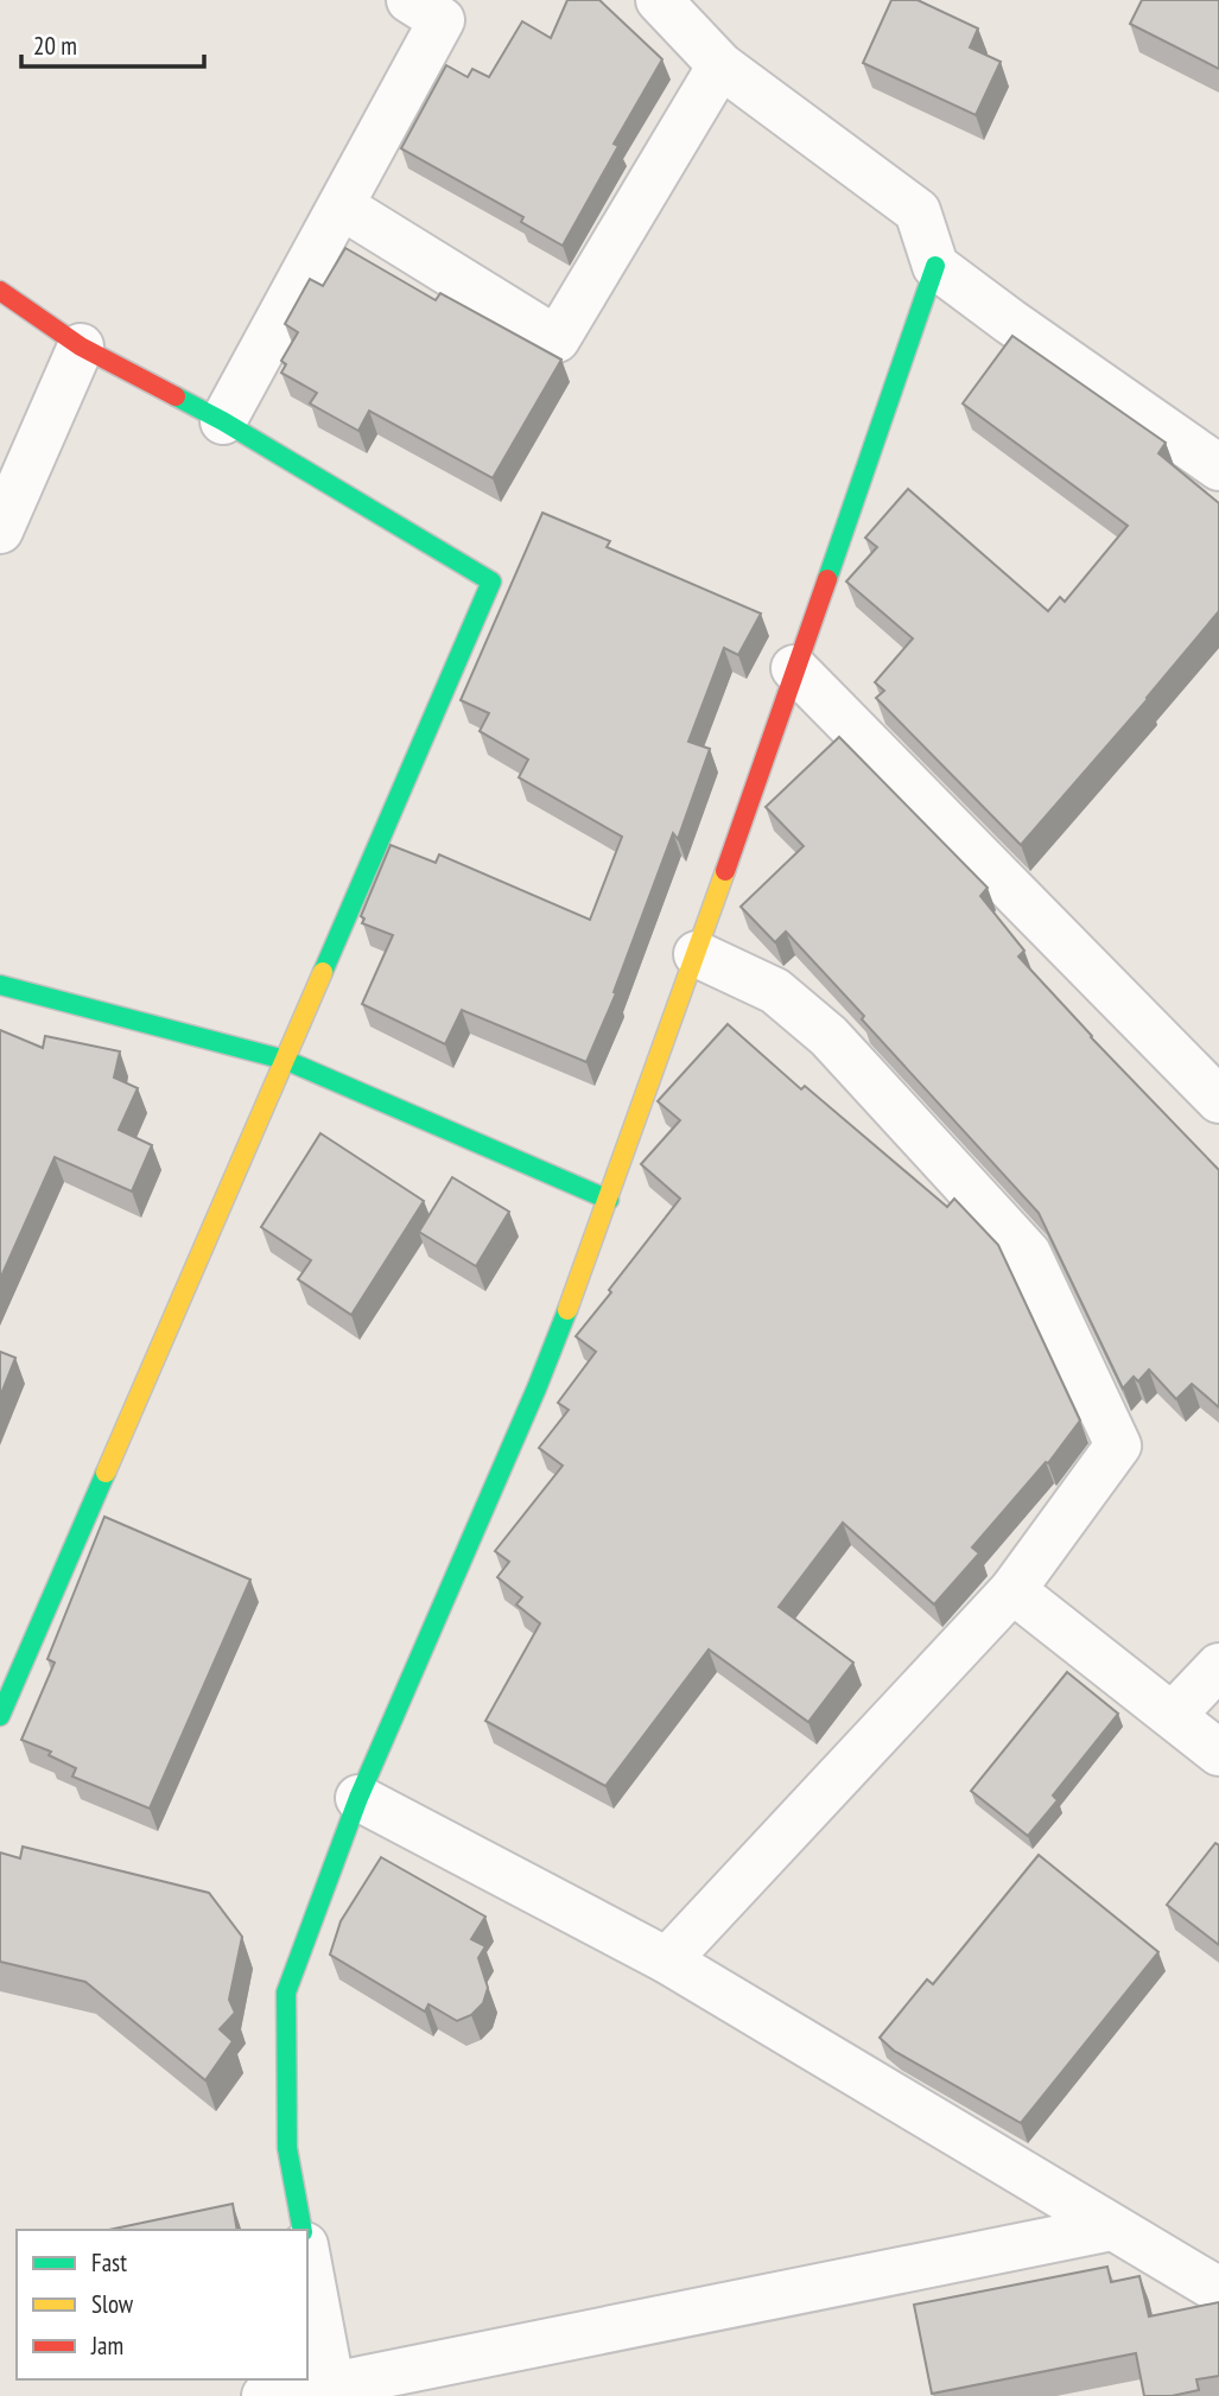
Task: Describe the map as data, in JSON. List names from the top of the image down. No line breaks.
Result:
{"legend":["Fast","Slow","Jam"],"scale_bar":"20 m"}
